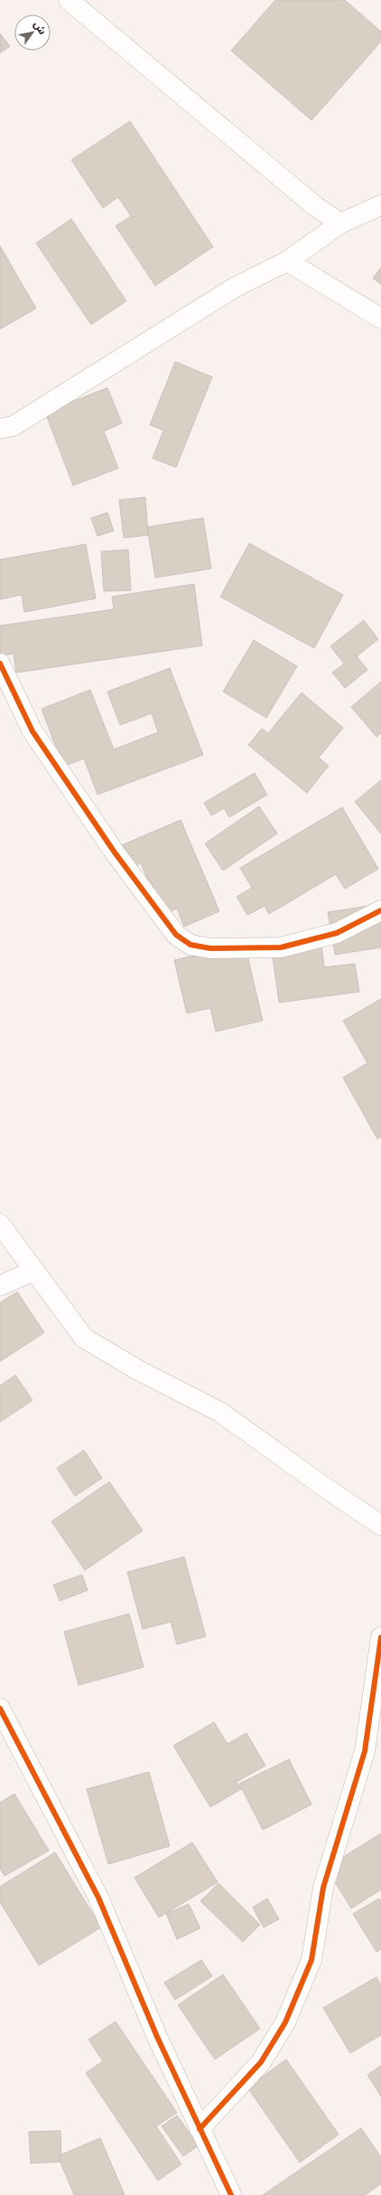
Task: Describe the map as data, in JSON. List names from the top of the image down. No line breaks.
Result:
{"north":"top right"}
